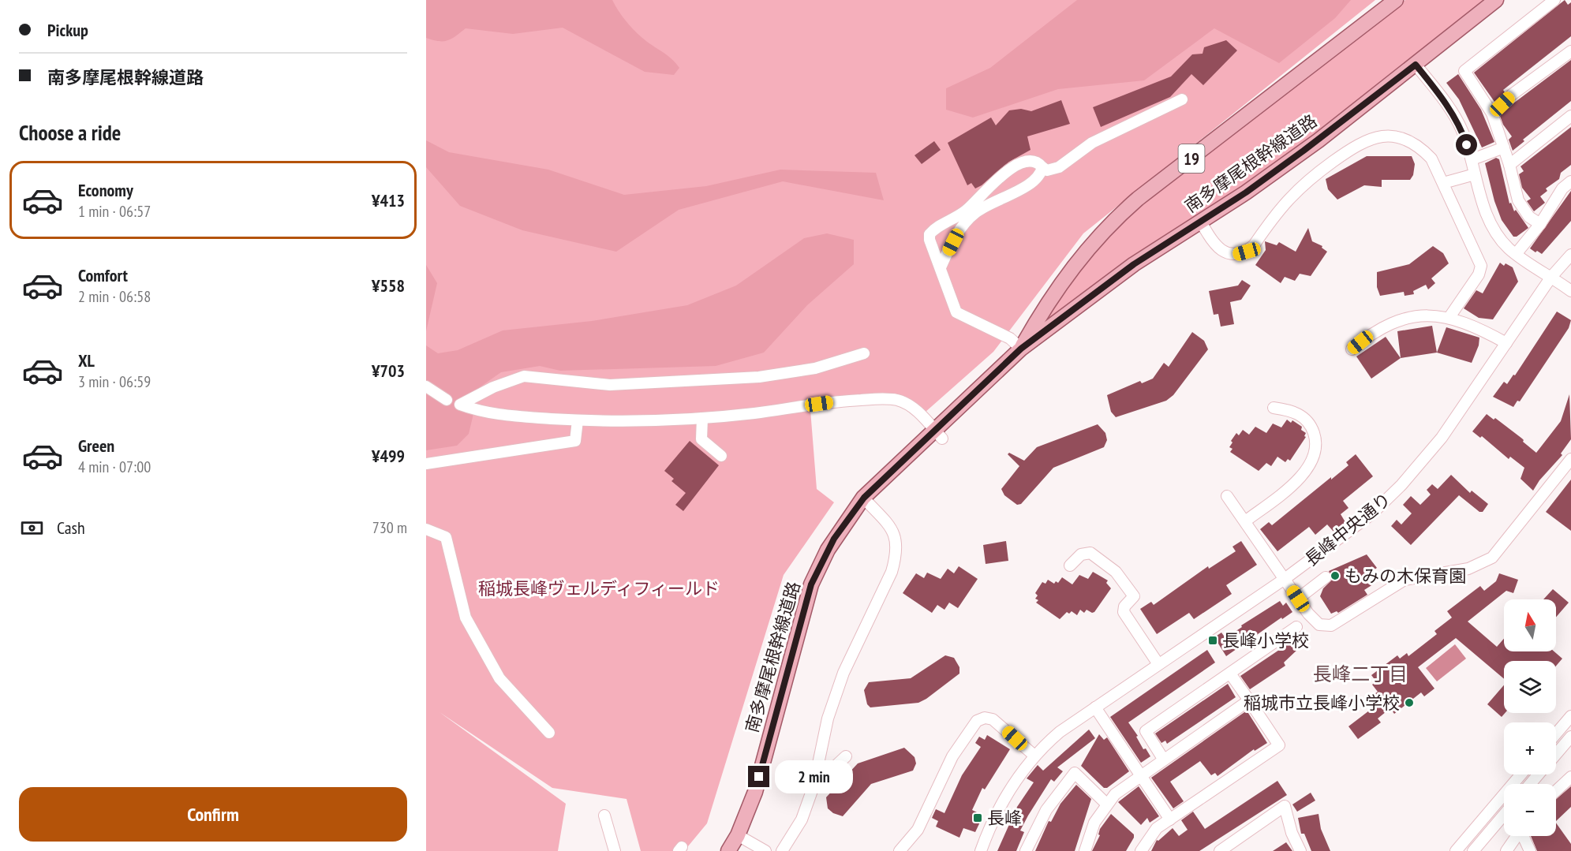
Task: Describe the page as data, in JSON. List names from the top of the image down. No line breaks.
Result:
{"streets":{"main road":["19","南多摩尾根幹線道路"],"street":["長峰中央通り"]},"districts":["長峰二丁目"],"parks":["稲城長峰ヴェルディフィールド"],"places":{"other":["もみの木保育園","稲城市立長峰小学校"],"transit":["長峰小学校","長峰"]},"north":"top","page":{"banner":["Pickup","南多摩尾根幹線道路"],"heading":"Choose a ride","list":[{"name":"Economy","note":"1 min · 06:57","value":"¥413"},{"name":"Comfort","note":"2 min · 06:58","value":"¥558"},{"name":"XL","note":"3 min · 06:59","value":"¥703"},{"name":"Green","note":"4 min · 07:00","value":"¥499"}],"pay":["Cash","730 m"],"map_buttons":["+","−"],"bubble":"2 min","buttons":"Confirm"}}
